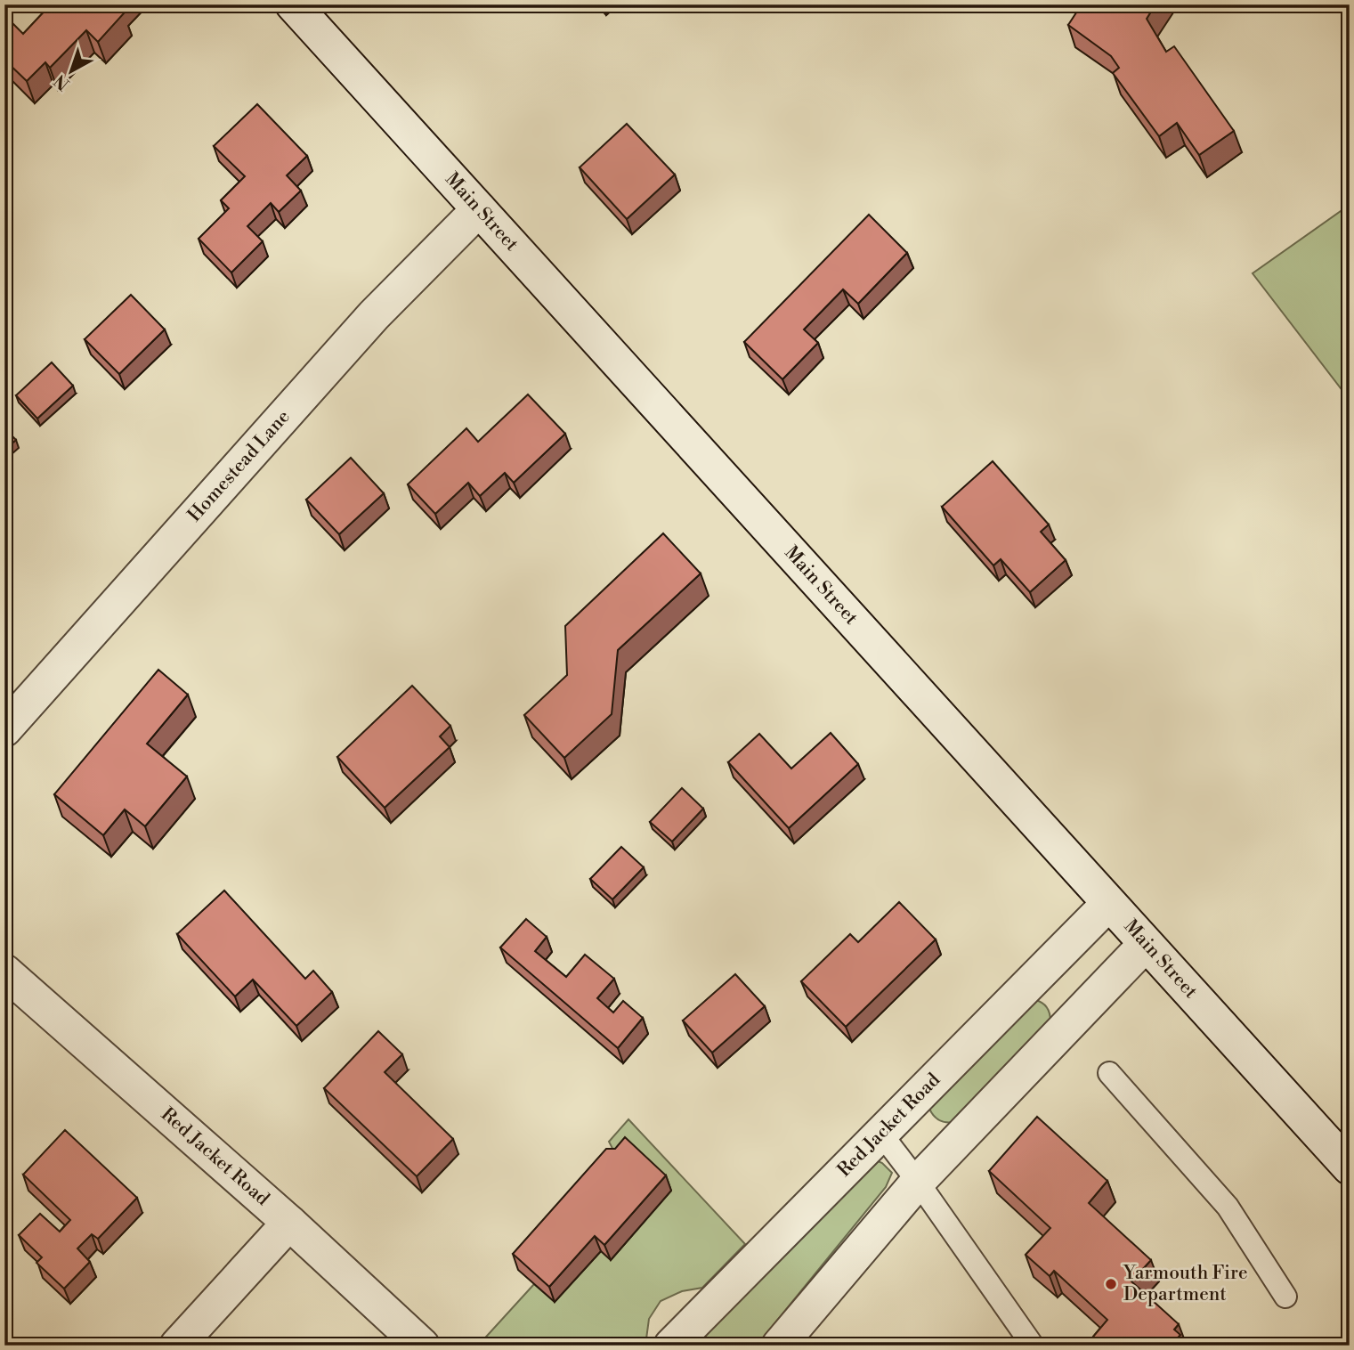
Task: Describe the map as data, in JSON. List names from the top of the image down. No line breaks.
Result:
{"streets":{"street":["Main Street","Homestead Lane","Red Jacket Road"]},"crossings":[["Main Street","Homestead Lane"],["Main Street","Red Jacket Road"]],"places":["Yarmouth Fire Department"],"north":"bottom left"}
